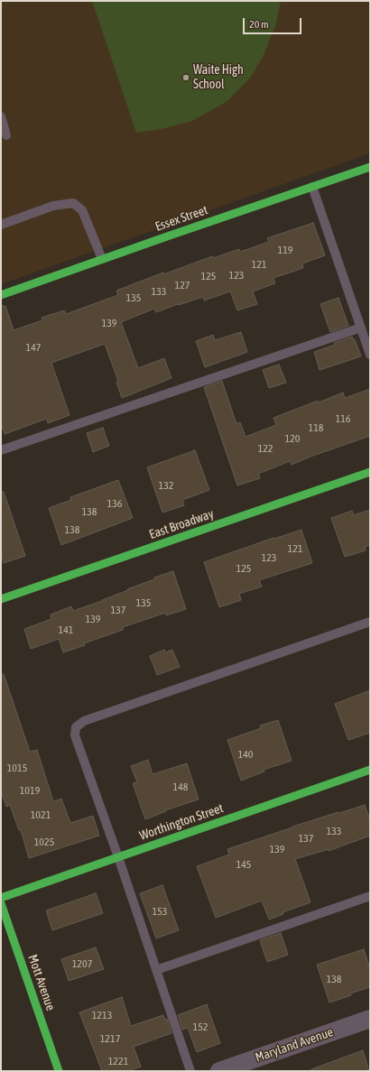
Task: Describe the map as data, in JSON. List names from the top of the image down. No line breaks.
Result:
{"streets":{"street":["Essex Street","East Broadway","Worthington Street","Mott Avenue","Maryland Avenue"]},"places":["Waite High School"],"house_numbers":["119","121","123","125","127","133","135","139","147","116","118","120","122","132","136","138","138","121","123","125","135","137","139","141","140","1015","148","1019","1021","133","137","1025","139","145","153","1207","138","1213","152","1217","1221"],"scale_bar":"20 m"}
